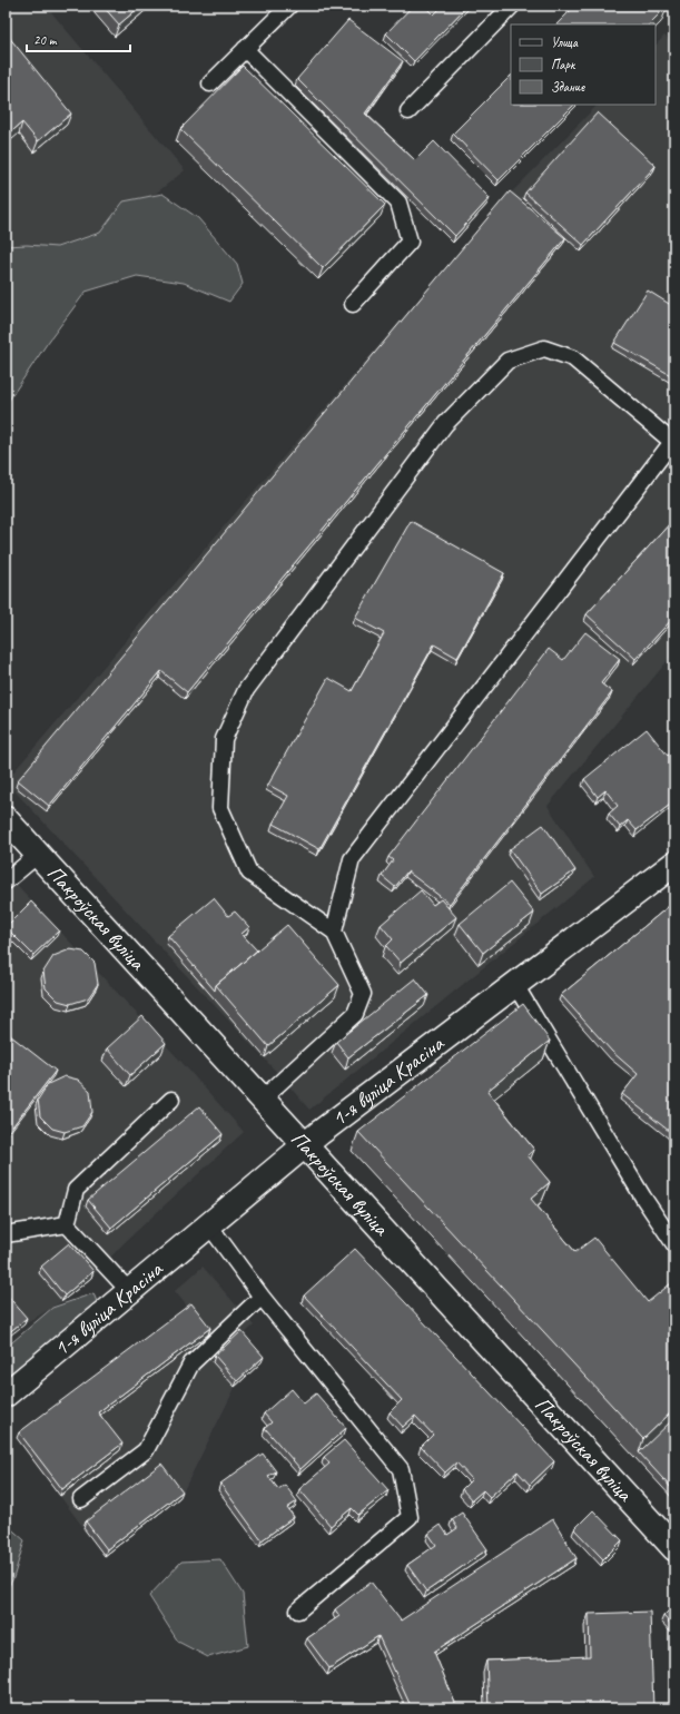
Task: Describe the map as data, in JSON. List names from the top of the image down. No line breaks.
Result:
{"streets":{"street":["Пакроўская вуліца","1-я вуліца Красіна"]},"crossings":[["Пакроўская вуліца","1-я вуліца Красіна"]],"legend":["Улица","Парк","Здание"],"scale_bar":"20 m"}
